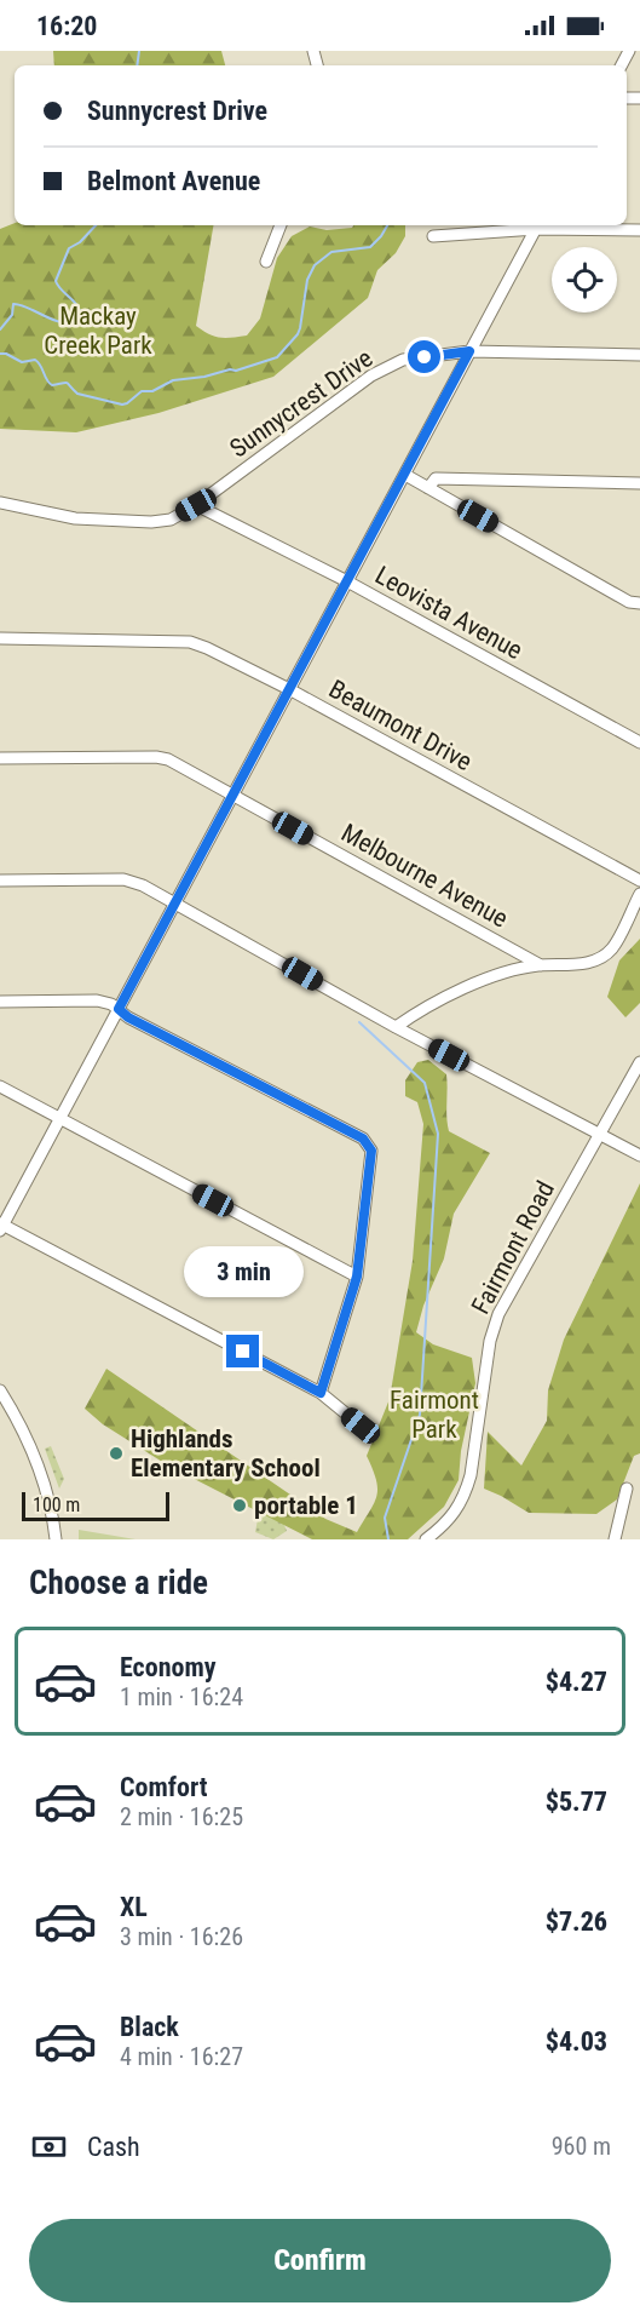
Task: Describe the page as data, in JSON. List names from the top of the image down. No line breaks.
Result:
{"streets":{"street":["Sunnycrest Drive","Leovista Avenue","Beaumont Drive","Melbourne Avenue","Fairmont Road"]},"crossings":[["Sunnycrest Drive","Leovista Avenue"]],"parks":["Mackay Creek Park","Fairmont Park"],"places":["Highlands Elementary School","portable 1"],"scale_bar":"100 m","page":{"status":"16:20","banner":["Sunnycrest Drive","Belmont Avenue"],"bubble":"3 min","scale":"100 m","heading":"Choose a ride","list":[{"name":"Economy","note":"1 min · 16:24","value":"$4.27"},{"name":"Comfort","note":"2 min · 16:25","value":"$5.77"},{"name":"XL","note":"3 min · 16:26","value":"$7.26"},{"name":"Black","note":"4 min · 16:27","value":"$4.03"}],"pay":["Cash","960 m"],"buttons":"Confirm"}}
